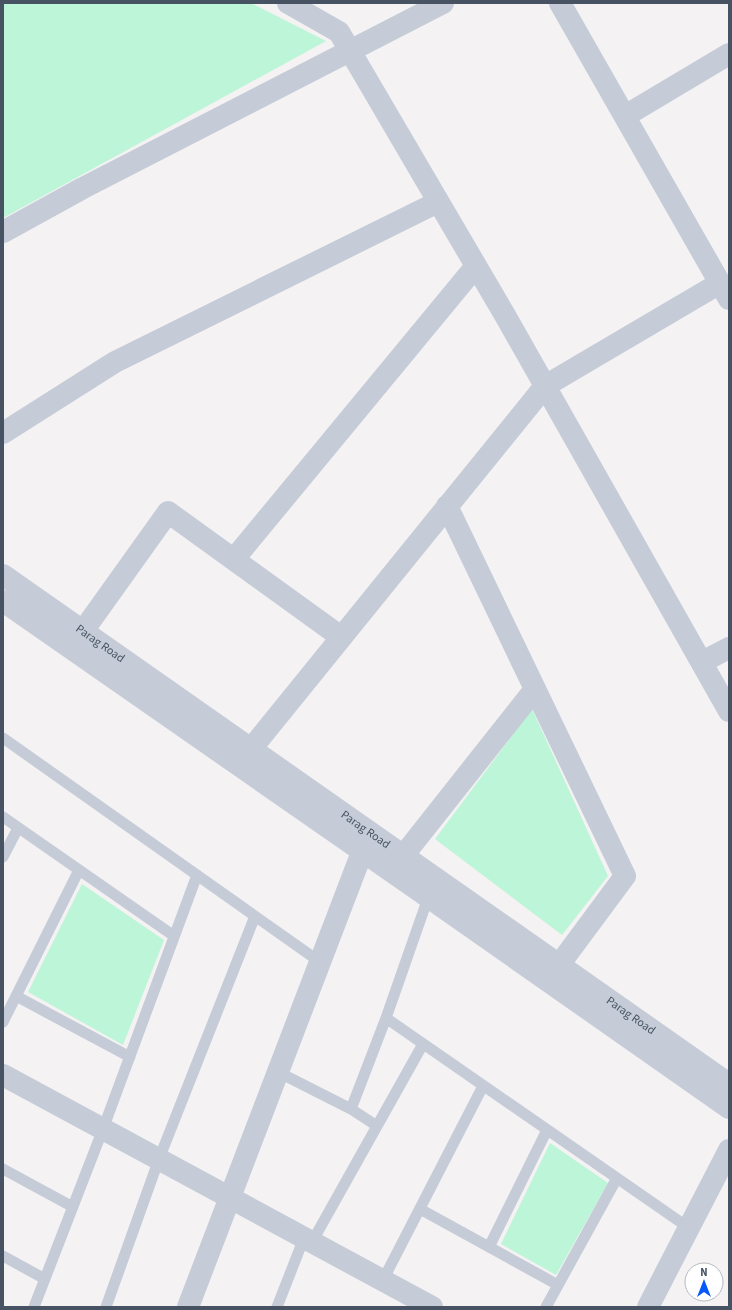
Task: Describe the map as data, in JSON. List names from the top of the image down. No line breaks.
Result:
{"streets":{"street":["Parag Road"]},"north":"top"}
